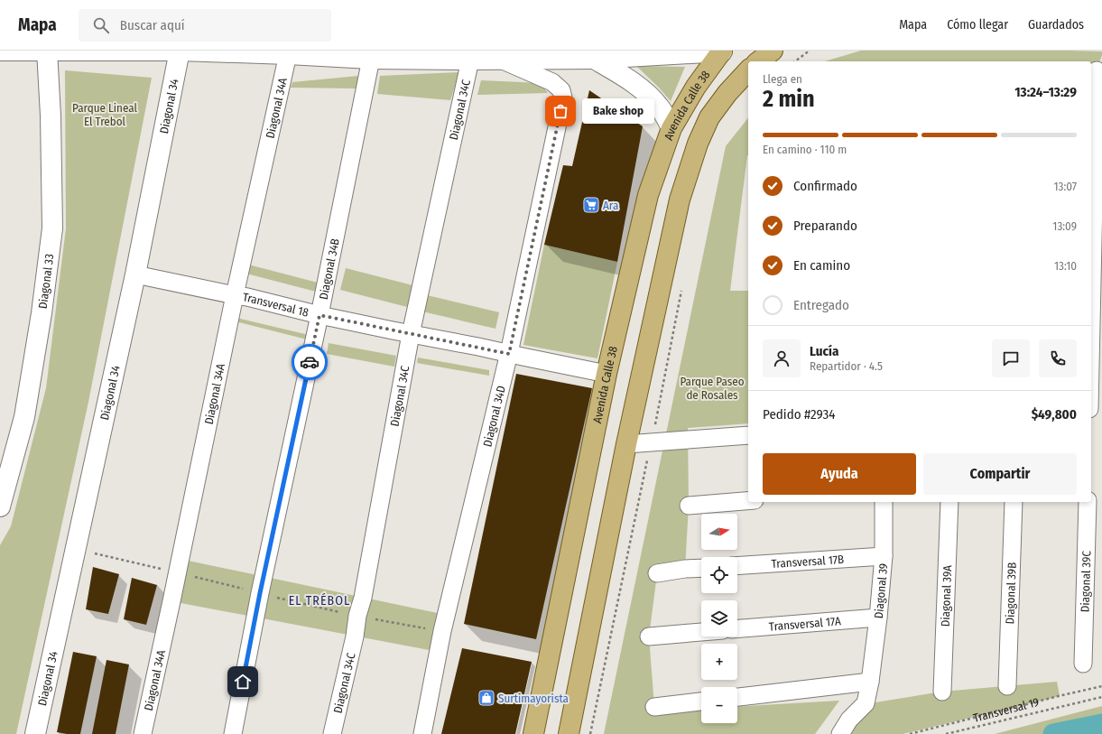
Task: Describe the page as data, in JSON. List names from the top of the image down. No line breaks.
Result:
{"streets":{"main road":["Avenida Calle 38","Diagonal 34","Diagonal 33"],"street":["Diagonal 34A","Diagonal 34C","Diagonal 34B","Transversal 18","Diagonal 34D","Transversal 17B","Diagonal 39C","Diagonal 39","Diagonal 39B","Diagonal 39A","Transversal 17A"],"path":["Transversal 19"]},"crossings":[["Avenida Calle 38","Transversal 18"],["Diagonal 34","Transversal 18"],["Diagonal 34A","Transversal 18"],["Diagonal 34C","Transversal 18"],["Diagonal 34B","Transversal 18"],["Transversal 18","Diagonal 34D"],["Transversal 17B","Diagonal 39"],["Diagonal 39","Transversal 17A"]],"districts":["EL TRÉBOL"],"parks":["Parque Lineal El Trebol","Parque Paseo de Rosales"],"places":{"other":["Bake shop"],"supermarket":["Ara"],"shop":["Surtimayorista"]},"north":"right","page":{"header":"Mapa","search":"Buscar aquí","nav":["Mapa","Cómo llegar","Guardados"],"heading":["2 min","Llega en","13:24–13:29"],"panel":["Lucía","Repartidor · 4.5","Pedido #2934","$49,800"],"bubble":"Bake shop","bar":"En camino · 110 m","list":[["Confirmado","13:07"],["Preparando","13:09"],["En camino","13:10"],"Entregado"],"buttons":["Ayuda","Compartir"],"map_buttons":["+","−"]}}
